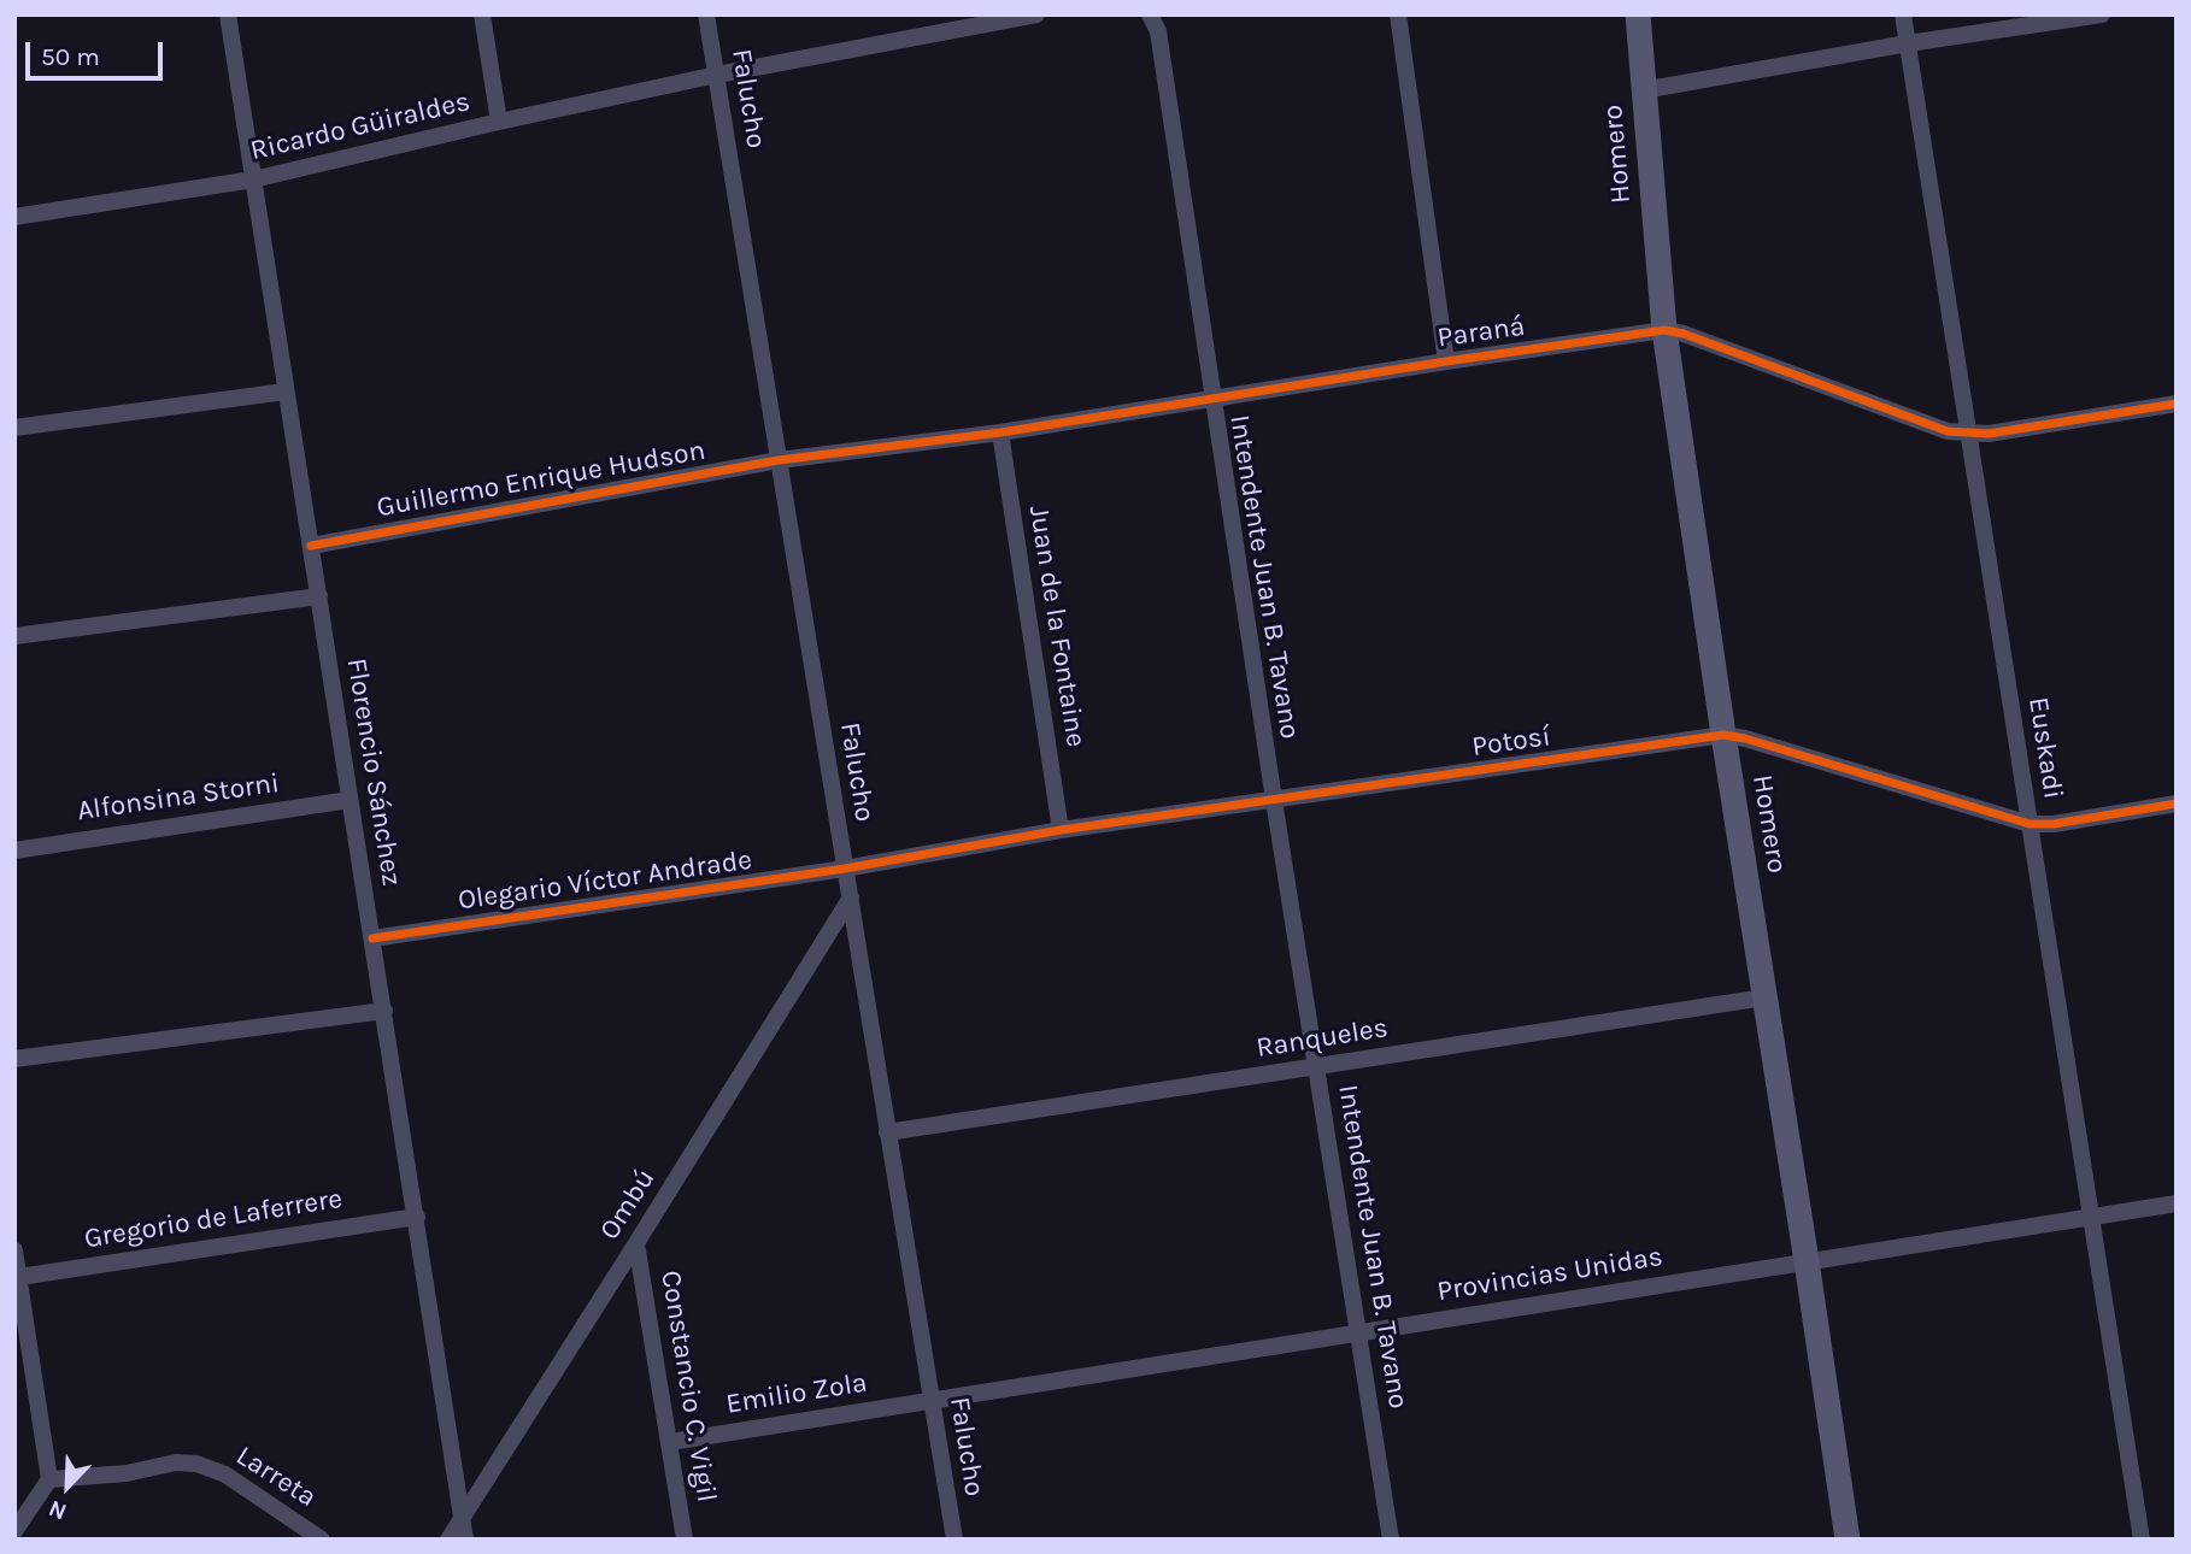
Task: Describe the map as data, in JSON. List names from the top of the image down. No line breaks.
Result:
{"streets":{"main road":["Homero"],"street":["Falucho","Ricardo Güiraldes","Paraná","Guillermo Enrique Hudson","Intendente Juan B. Tavano","Juan de la Fontaine","Potosí","Euskadi","Florencio Sánchez","Alfonsina Storni","Olegario Víctor Andrade","Ranqueles","Ombú","Gregorio de Laferrere","Provincias Unidas","Constancio C. Vigil","Emilio Zola","Larreta"]},"crossings":[["Falucho","Ricardo Güiraldes"],["Falucho","Paraná"],["Falucho","Guillermo Enrique Hudson"],["Falucho","Potosí"],["Falucho","Olegario Víctor Andrade"],["Falucho","Ranqueles"],["Falucho","Ombú"],["Falucho","Provincias Unidas"],["Falucho","Emilio Zola"],["Ricardo Güiraldes","Florencio Sánchez"],["Homero","Paraná"],["Homero","Potosí"],["Homero","Ranqueles"],["Homero","Provincias Unidas"],["Paraná","Guillermo Enrique Hudson"],["Paraná","Intendente Juan B. Tavano"],["Paraná","Juan de la Fontaine"],["Paraná","Euskadi"],["Guillermo Enrique Hudson","Florencio Sánchez"],["Intendente Juan B. Tavano","Potosí"],["Intendente Juan B. Tavano","Ranqueles"],["Intendente Juan B. Tavano","Provincias Unidas"],["Juan de la Fontaine","Potosí"],["Potosí","Euskadi"],["Potosí","Olegario Víctor Andrade"],["Euskadi","Provincias Unidas"],["Florencio Sánchez","Alfonsina Storni"],["Florencio Sánchez","Olegario Víctor Andrade"],["Florencio Sánchez","Ombú"],["Florencio Sánchez","Gregorio de Laferrere"],["Ombú","Constancio C. Vigil"],["Provincias Unidas","Emilio Zola"],["Constancio C. Vigil","Emilio Zola"]],"scale_bar":"50 m","north":"bottom left"}
